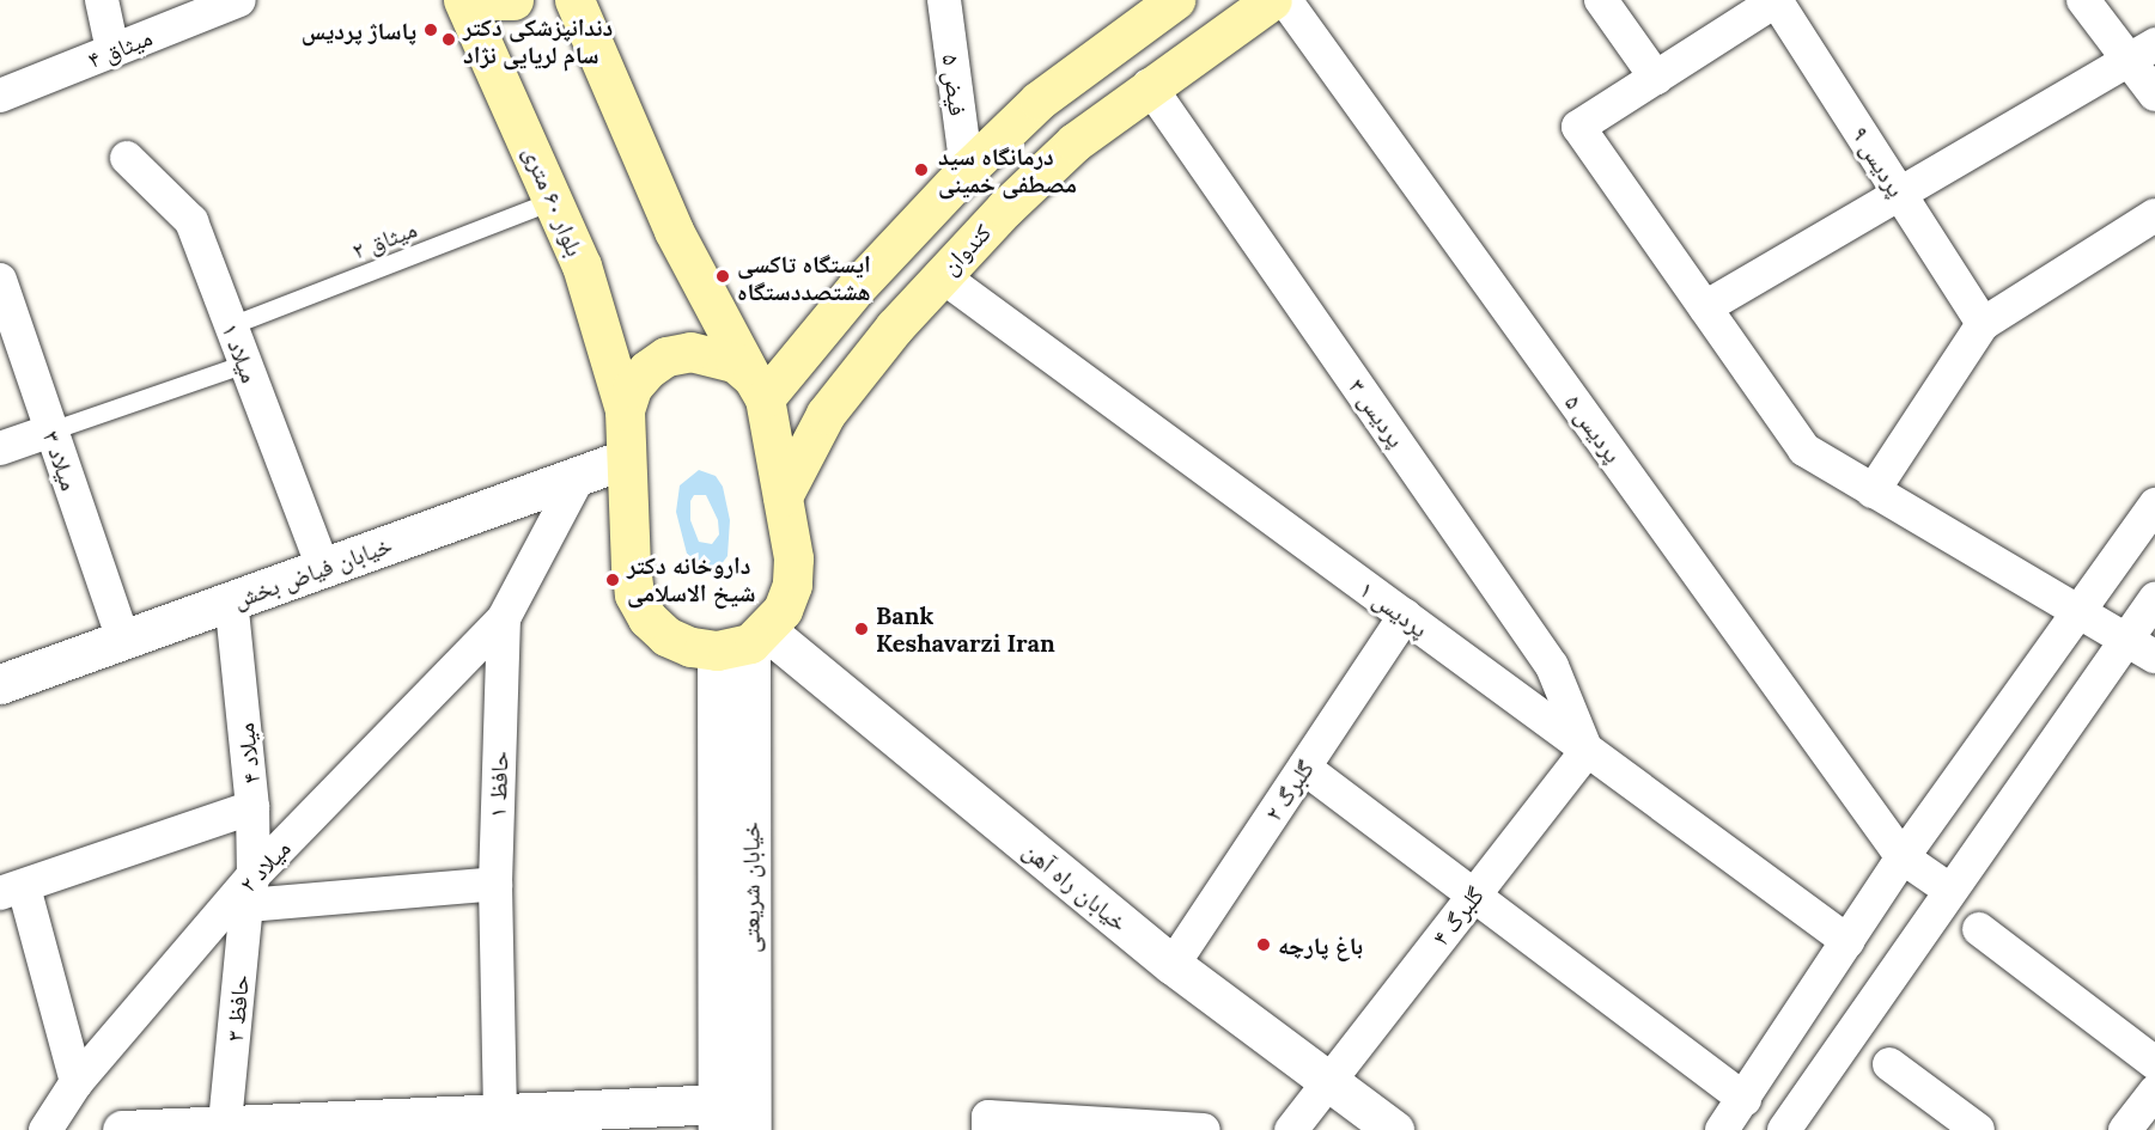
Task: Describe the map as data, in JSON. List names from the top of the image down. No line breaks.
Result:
{"streets":{"main road":["بلوار ۶۰ متری","کندوان"],"street":["میثاق ۴","فیض ۵","پردیس ۹","میلاد ۱","پردیس ۳","پردیس ۵","میلاد ۳","خیابان فیاض بخش","پردیس ۱","میلاد ۴","حافظ ۱","گلبرگ ۲","میلاد ۲","خیابان راه آهن","خیابان شریعتی","گلبرگ ۴","حافظ ۳"],"lane":["میثاق ۲"]},"crossings":[["بلوار ۶۰ متری","میثاق ۲"],["میثاق ۲","میلاد ۱"],["کندوان","پردیس ۳"],["کندوان","پردیس ۱"],["میلاد ۱","خیابان فیاض بخش"],["پردیس ۳","پردیس ۱"],["پردیس ۳","گلبرگ ۴"],["میلاد ۳","خیابان فیاض بخش"],["خیابان فیاض بخش","میلاد ۴"],["خیابان فیاض بخش","حافظ ۱"],["پردیس ۱","گلبرگ ۲"],["پردیس ۱","گلبرگ ۴"],["میلاد ۴","میلاد ۲"],["میلاد ۴","حافظ ۳"],["حافظ ۱","میلاد ۲"],["گلبرگ ۲","خیابان راه آهن"],["میلاد ۲","حافظ ۳"],["خیابان راه آهن","خیابان شریعتی"],["خیابان راه آهن","گلبرگ ۴"]],"places":["پاساژ پردیس","دندانپزشکی دکتر سام لریایی نژاد","درمانگاه سید مصطفی خمینی","ایستگاه تاکسی هشتصددستگاه","داروخانه دکتر شیخ الاسلامی","Bank Keshavarzi Iran","باغ پارچه"]}
